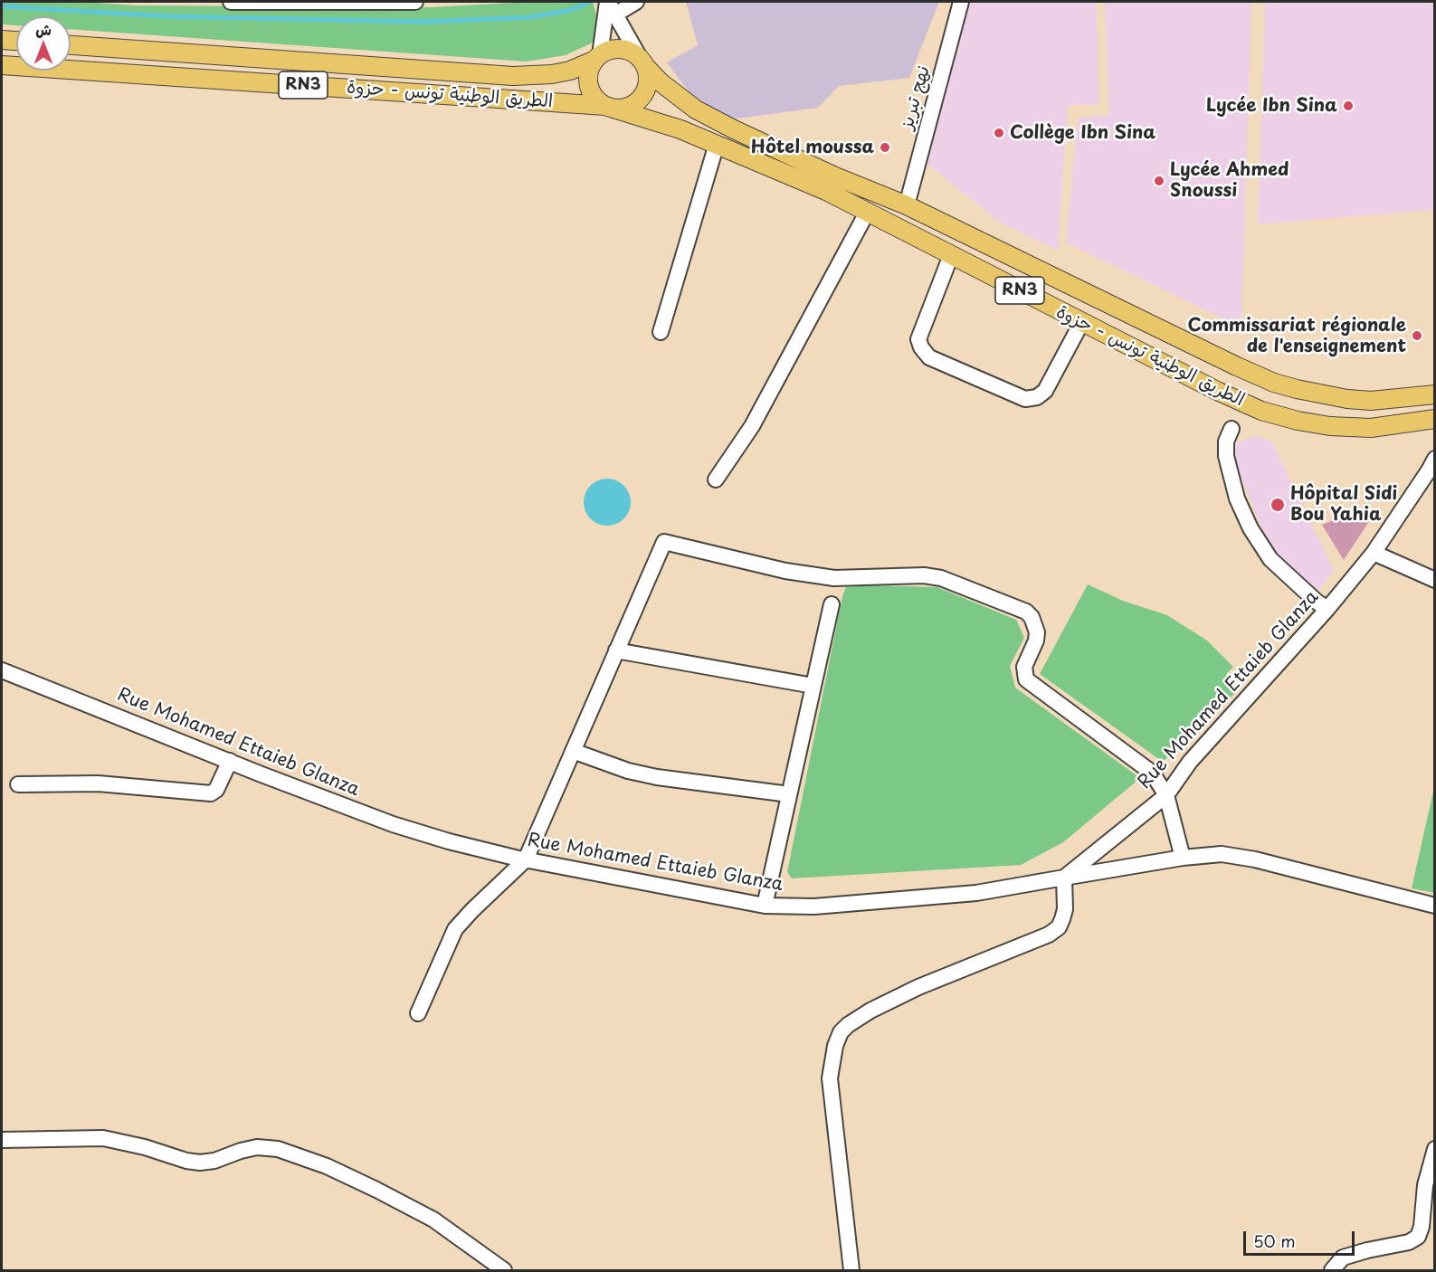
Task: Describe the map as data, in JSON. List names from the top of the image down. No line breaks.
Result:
{"streets":{"main road":["RN3","الطريق الوطنية تونس - حزوة"],"street":["نهج تبريز","Rue Mohamed Ettaieb Glanza"]},"crossings":[["RN3","الطريق الوطنية تونس - حزوة"],["الطريق الوطنية تونس - حزوة","نهج تبريز"]],"places":["Lycée Ibn Sina","Collège Ibn Sina","Hôtel moussa","Lycée Ahmed Snoussi","Commissariat régionale de l'enseignement","Hôpital Sidi Bou Yahia"],"scale_bar":"50 m","north":"top"}
